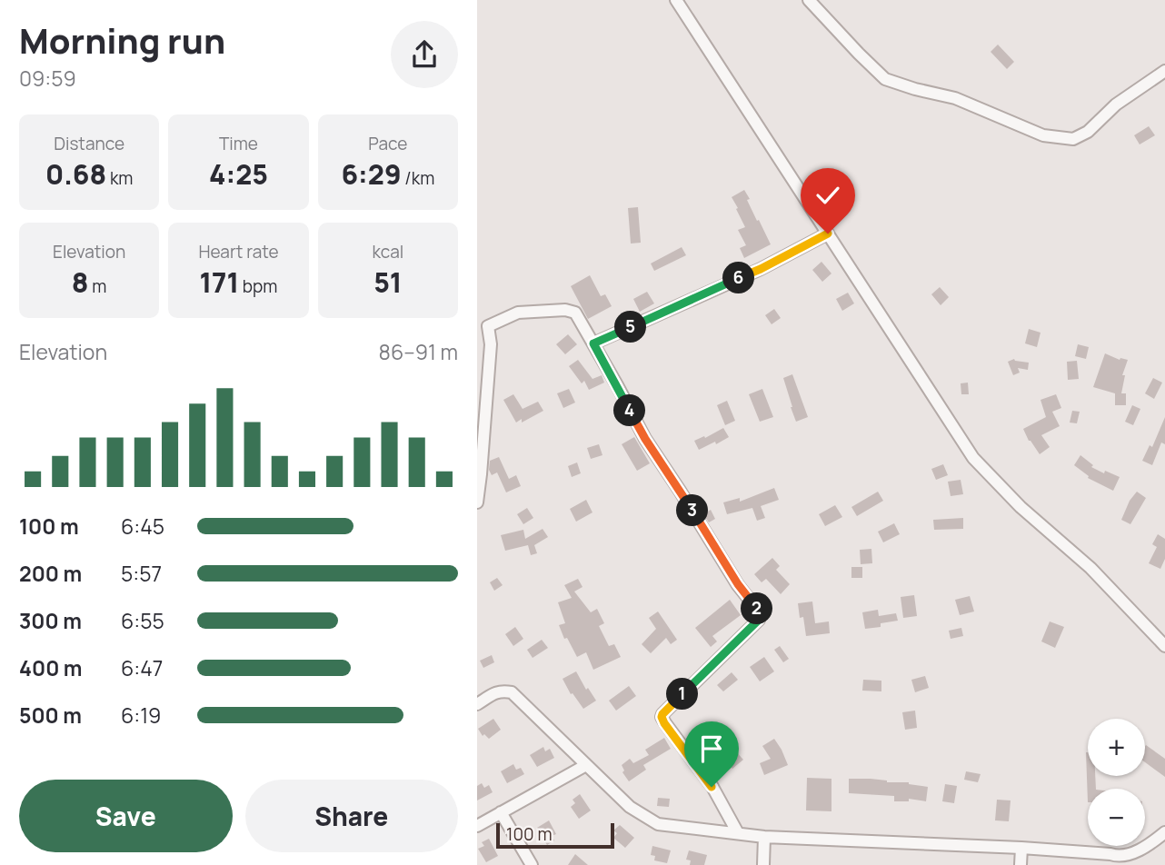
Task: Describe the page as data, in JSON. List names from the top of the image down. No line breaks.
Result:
{"scale_bar":"100 m","page":{"heading":["Morning run","09:59"],"stats":[["Distance","0.68 km"],["Time","4:25"],["Pace","6:29 /km"],["Elevation","8 m"],["Heart rate","171 bpm"],["kcal","51"]],"pins":["6","5","4","3","2","1"],"chart":["Elevation","86–91 m"],"list":[{"name":"100 m","note":"6:45"},{"name":"200 m","note":"5:57"},{"name":"300 m","note":"6:55"},{"name":"400 m","note":"6:47"},{"name":"500 m","note":"6:19"}],"map_buttons":["+","−"],"buttons":["Save","Share"],"scale":"100 m"}}
